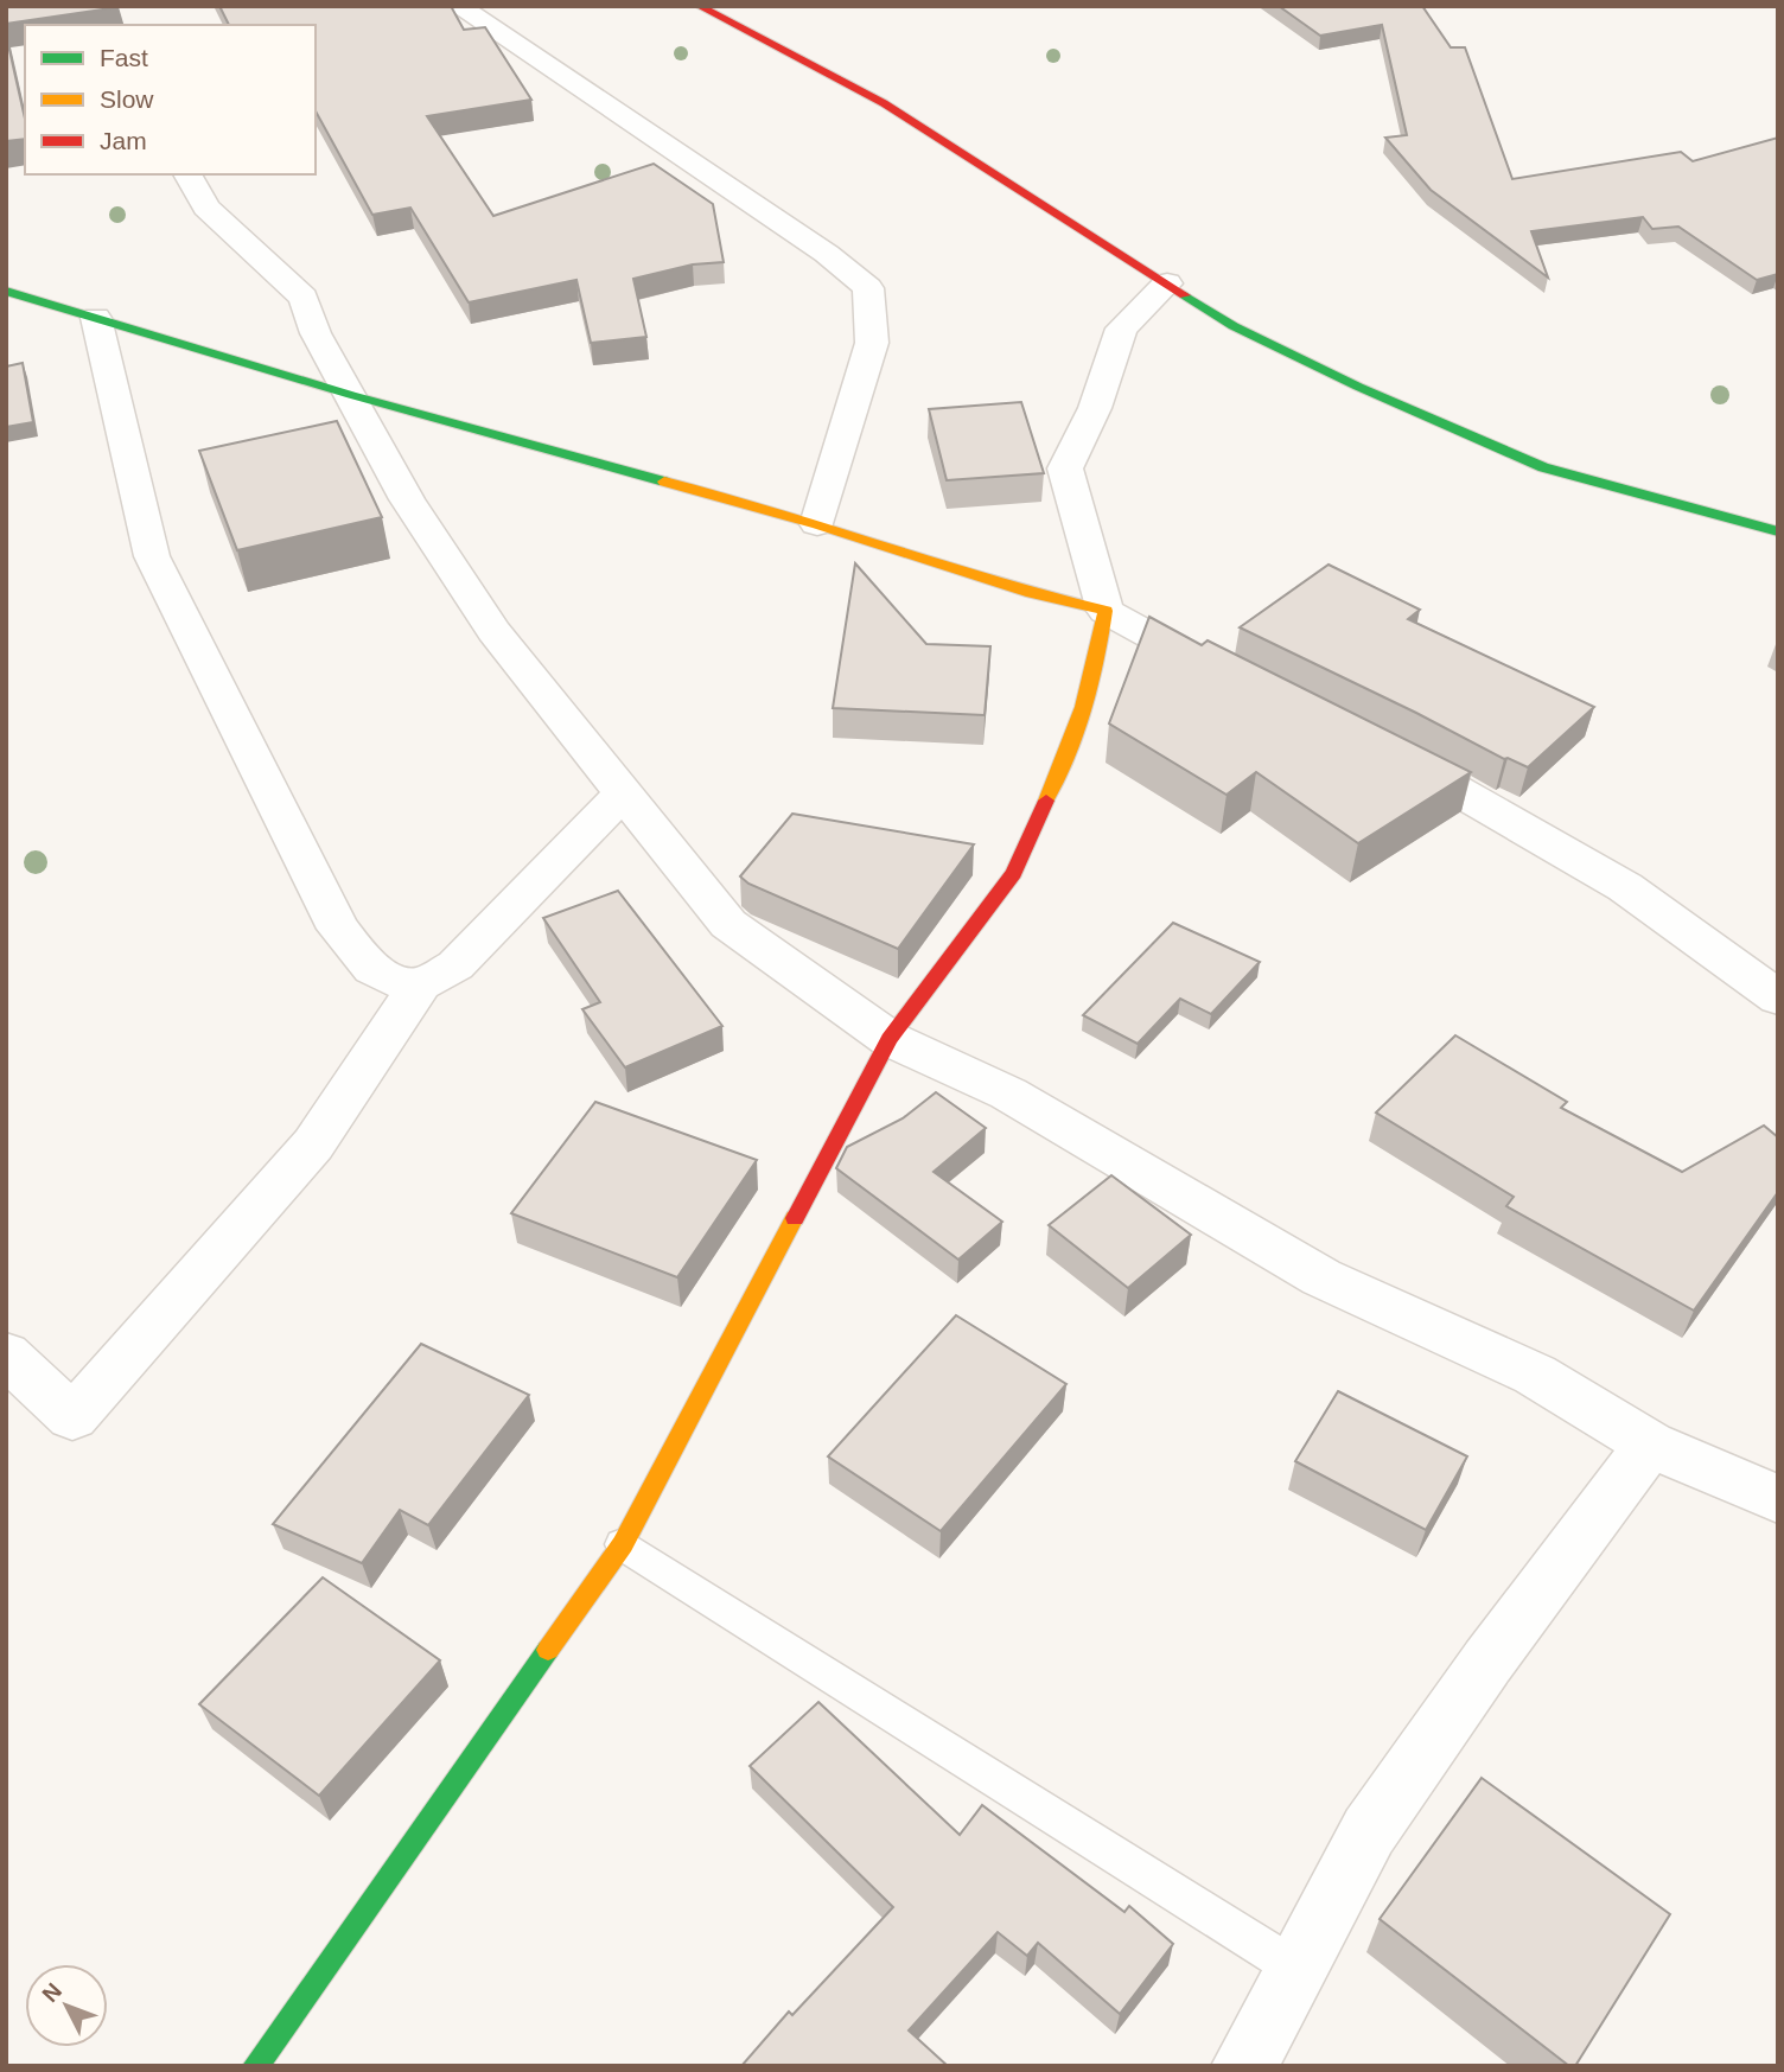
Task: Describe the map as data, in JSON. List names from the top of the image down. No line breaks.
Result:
{"legend":["Fast","Slow","Jam"],"north":"top left"}
